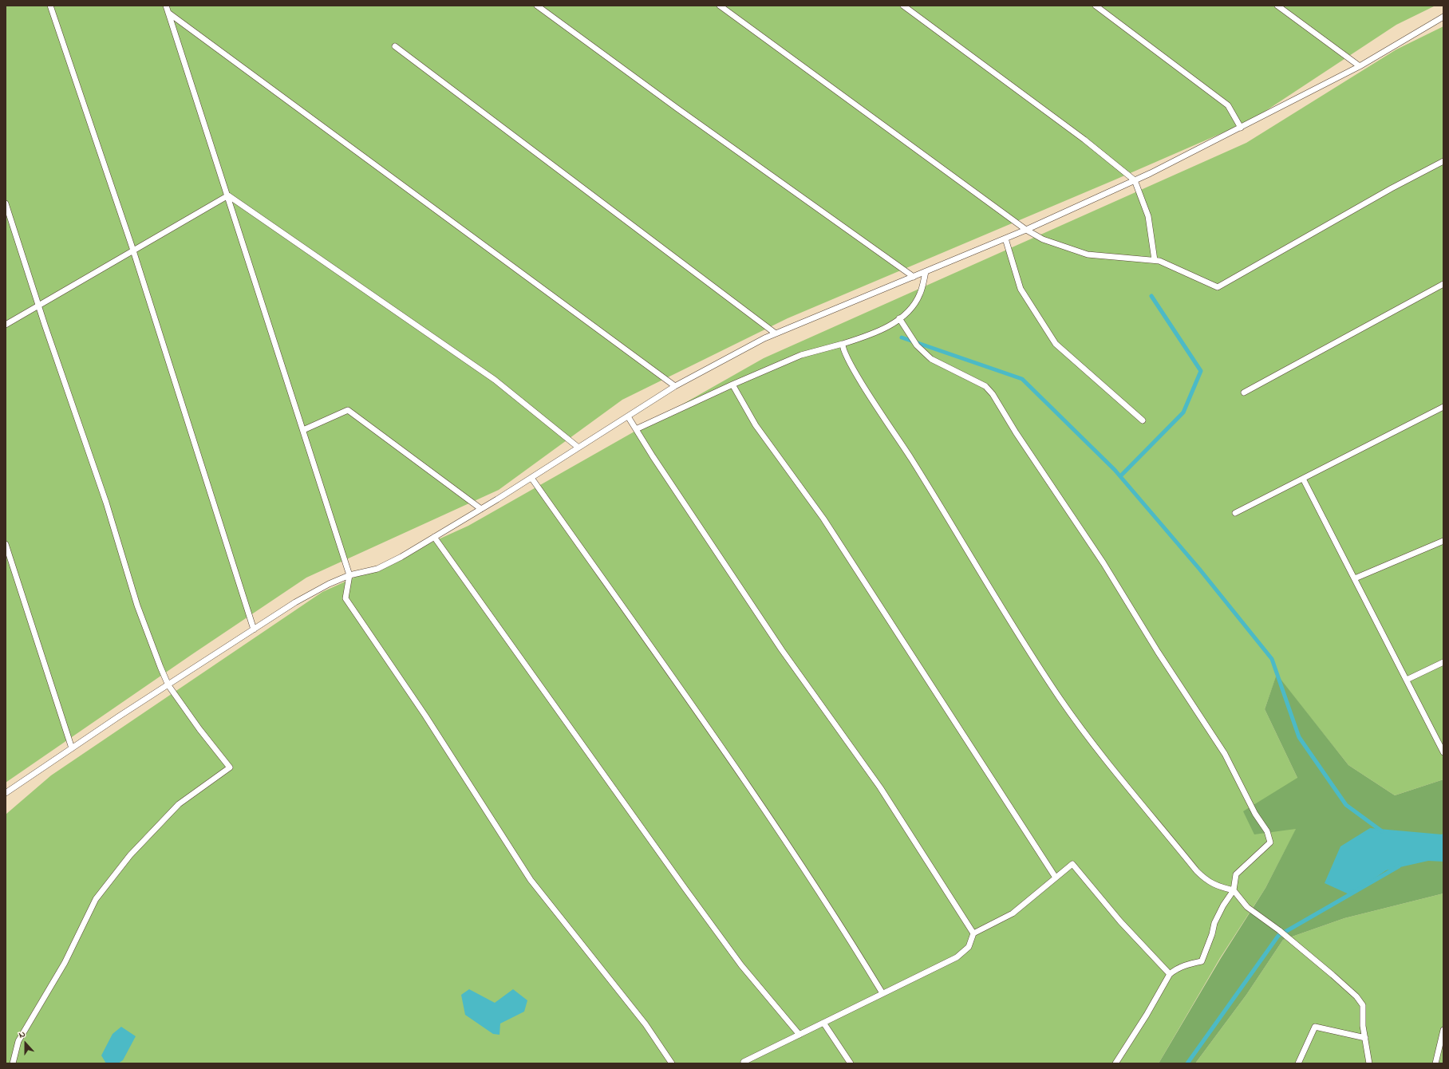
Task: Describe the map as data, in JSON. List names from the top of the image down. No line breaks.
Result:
{"north":"top"}
